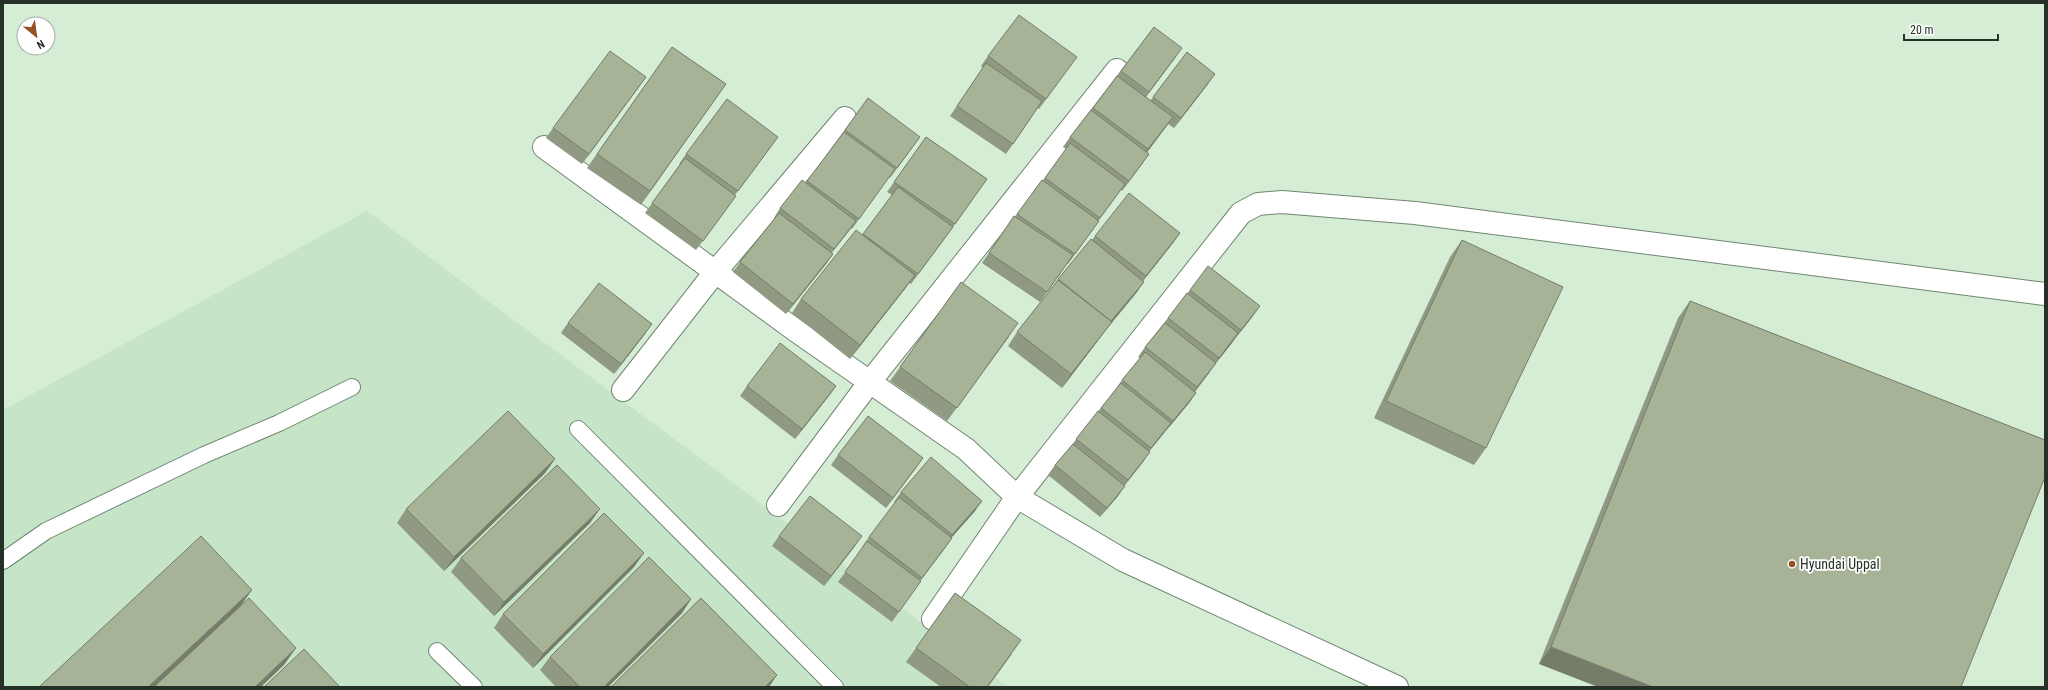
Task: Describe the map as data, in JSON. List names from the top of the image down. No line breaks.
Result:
{"places":["Hyundai Uppal"],"scale_bar":"20 m","north":"bottom right"}
